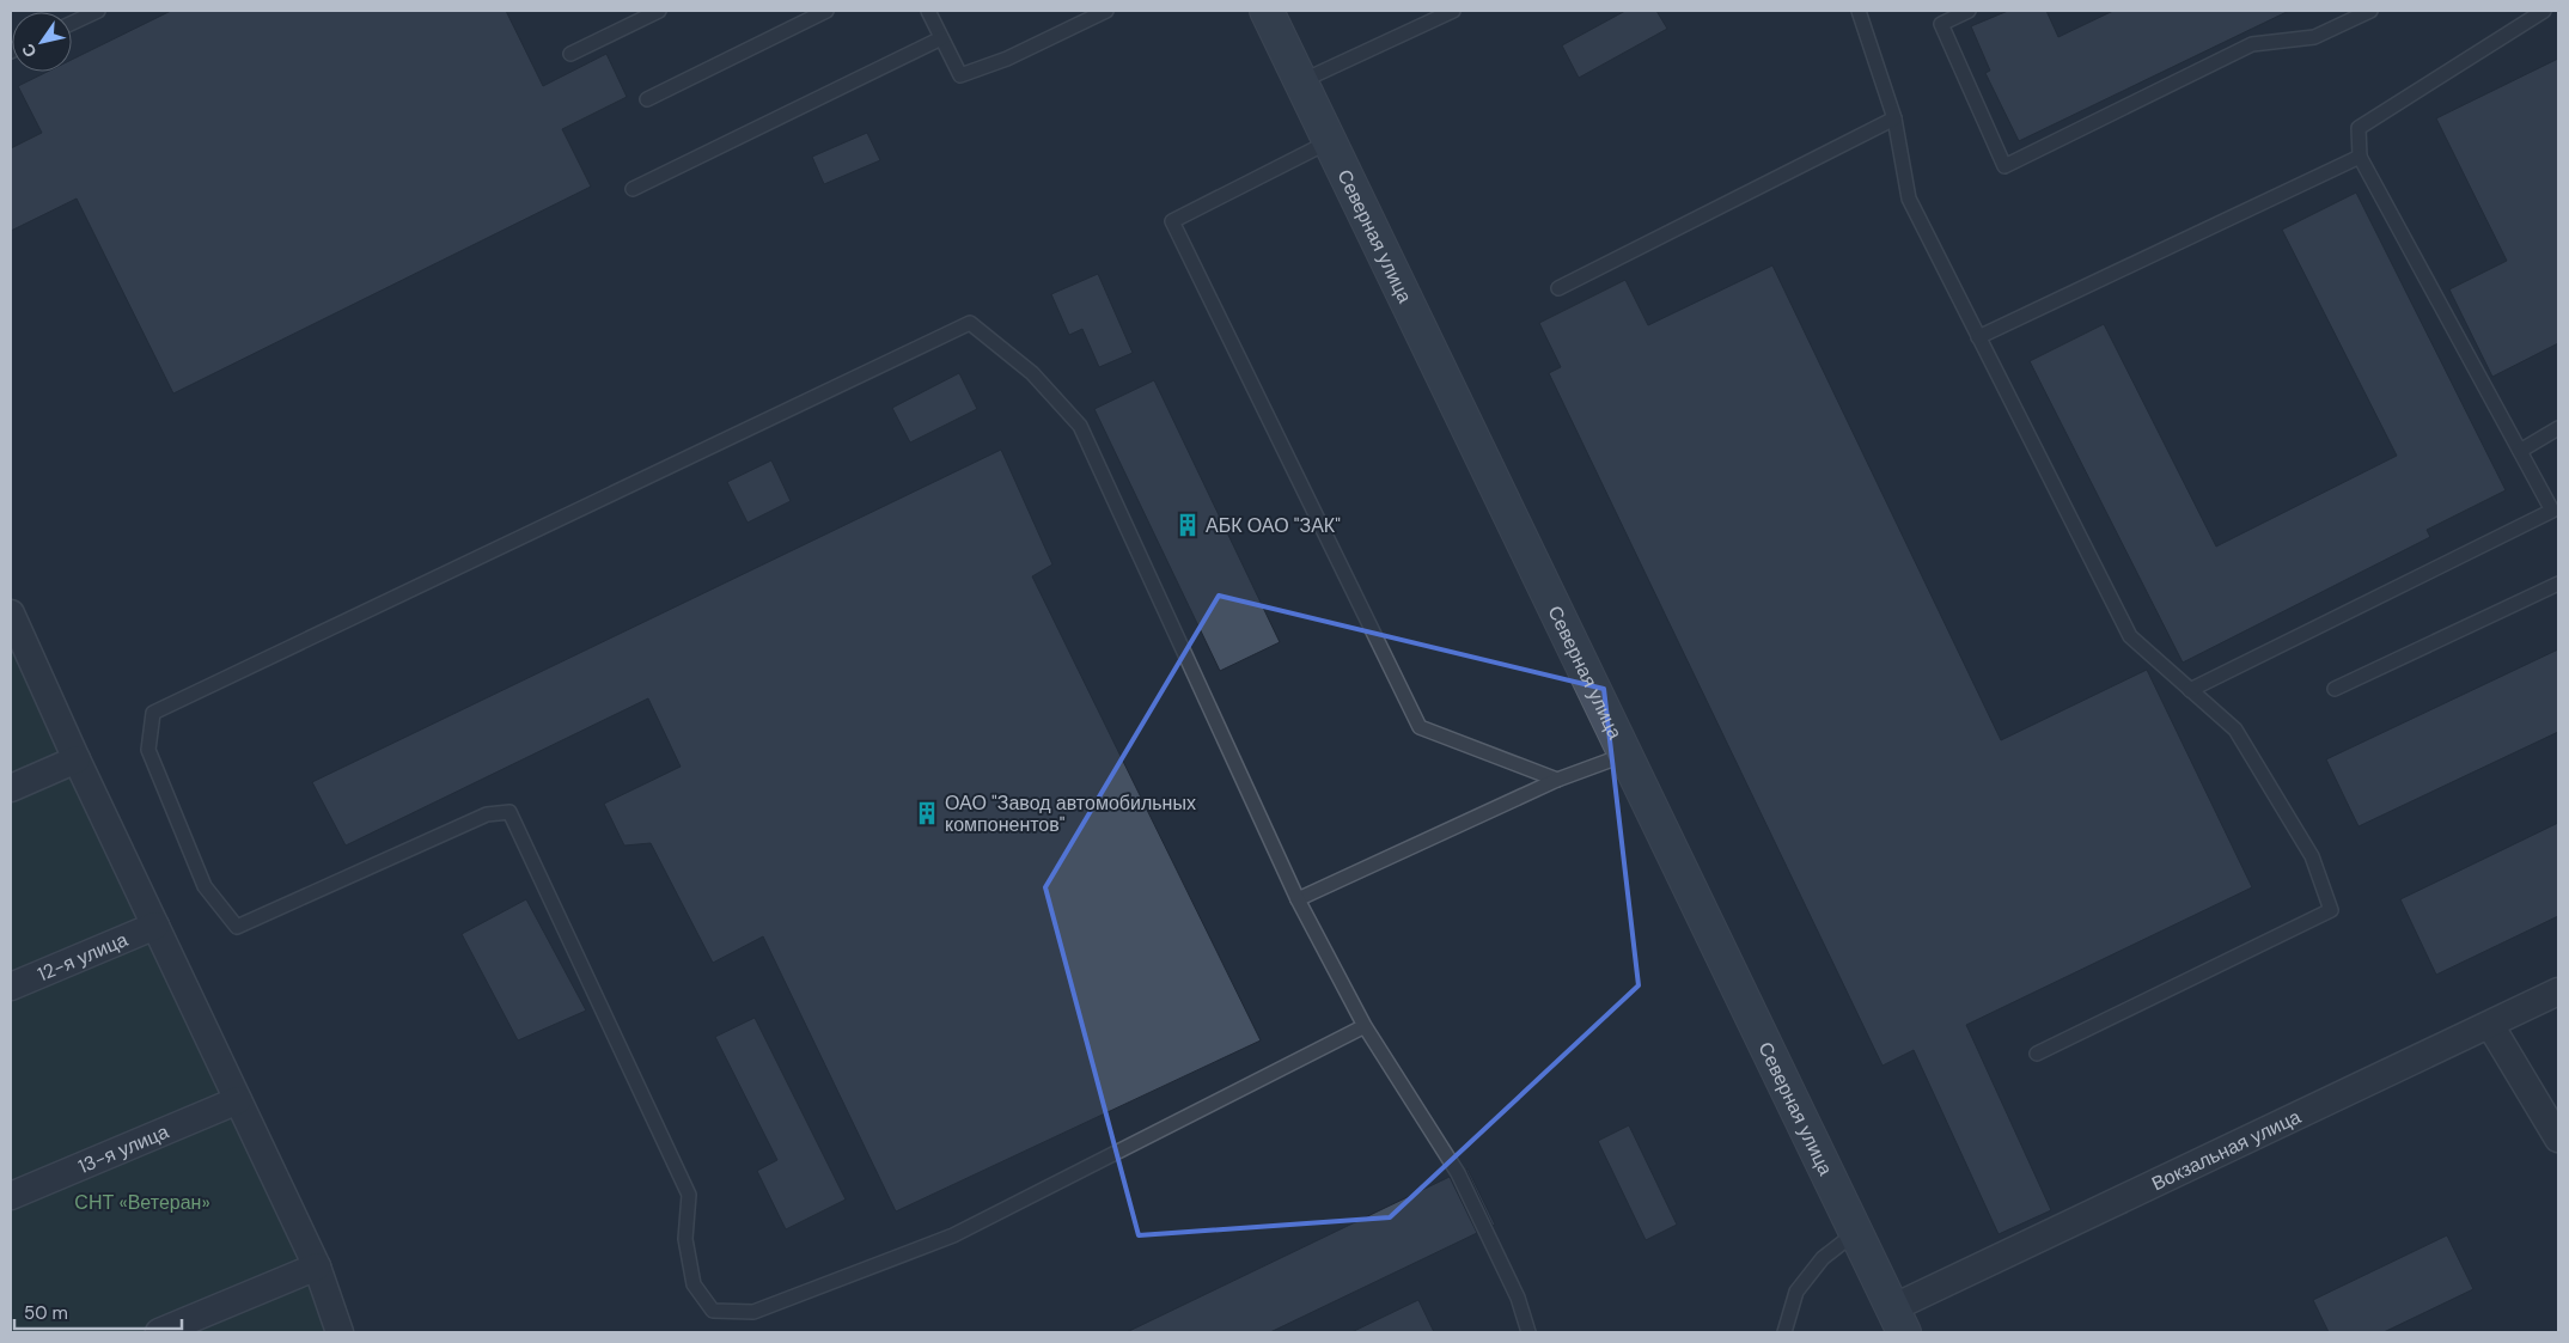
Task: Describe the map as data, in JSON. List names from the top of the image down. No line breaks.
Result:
{"streets":{"main road":["Северная улица"],"street":["12-я улица","13-я улица","Вокзальная улица"]},"crossings":[["Северная улица","Вокзальная улица"]],"parks":["СНТ «Ветеран»"],"places":{"building":["АБК ОАО \"ЗАК\"","ОАО \"Завод автомобильных компонентов\""]},"scale_bar":"50 m","north":"bottom left"}
